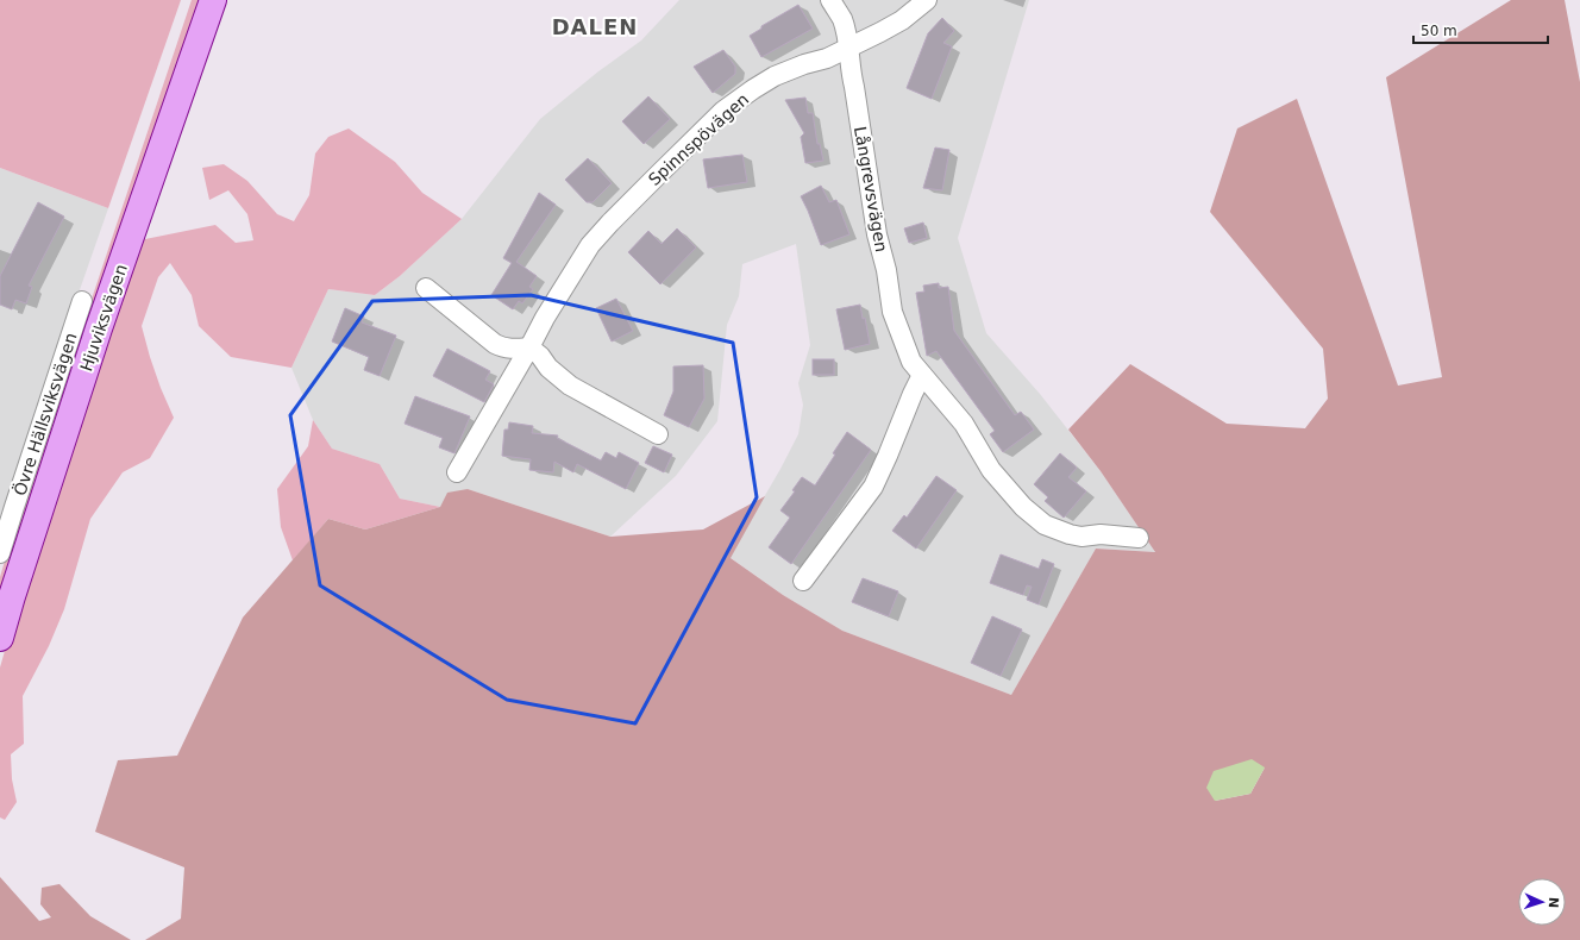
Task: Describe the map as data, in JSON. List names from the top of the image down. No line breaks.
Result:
{"streets":{"main road":["Hjuviksvägen"],"street":["Spinnspövägen","Långrevsvägen","Övre Hällsviksvägen"]},"crossings":[["Spinnspövägen","Långrevsvägen"]],"districts":["DALEN"],"scale_bar":"50 m","north":"right"}
